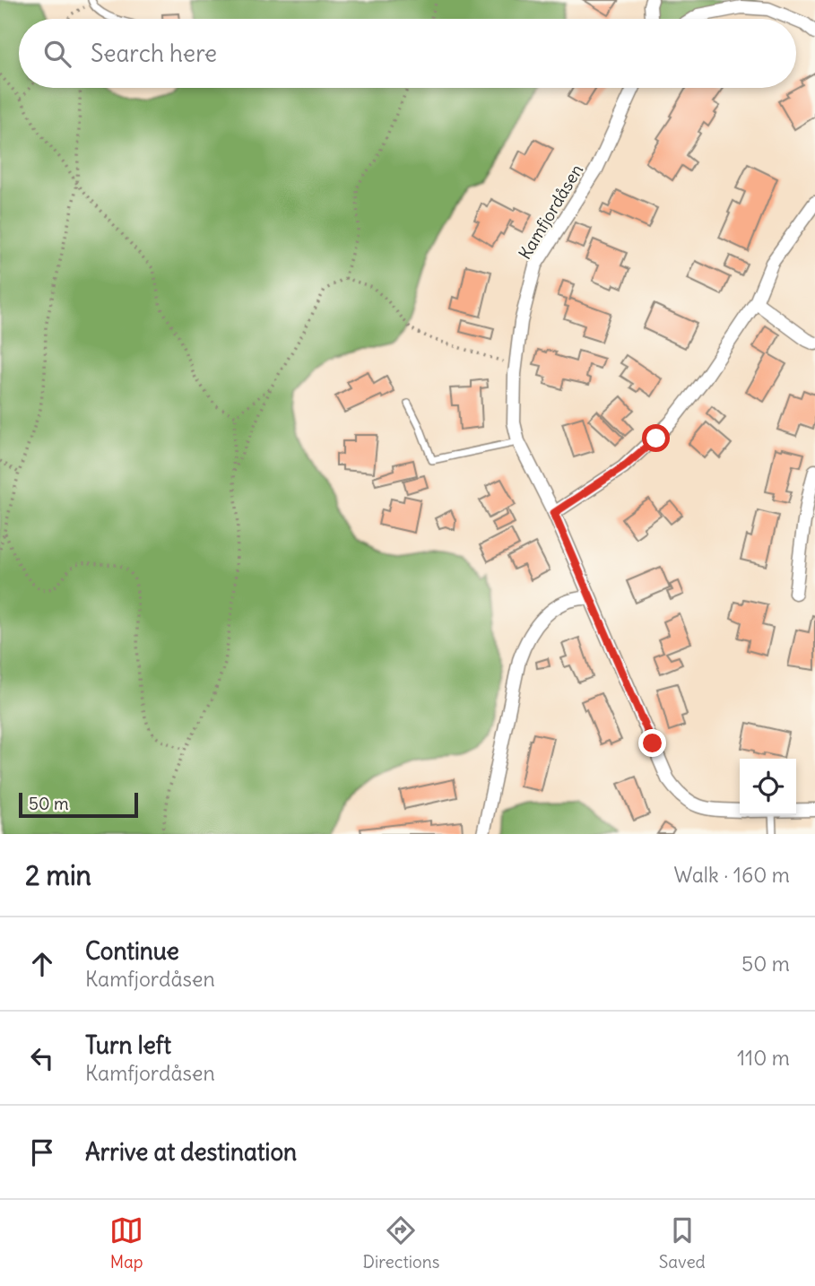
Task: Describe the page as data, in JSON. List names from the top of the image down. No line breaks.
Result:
{"streets":{"street":["Kamfjordåsen"]},"scale_bar":"50 m","page":{"search":"Search here","scale":"50 m","heading":["2 min","Walk · 160 m"],"list":[["Continue","Kamfjordåsen","50 m"],["Turn left","Kamfjordåsen","110 m"],"Arrive at destination"],"nav":["Map","Directions","Saved"]}}
